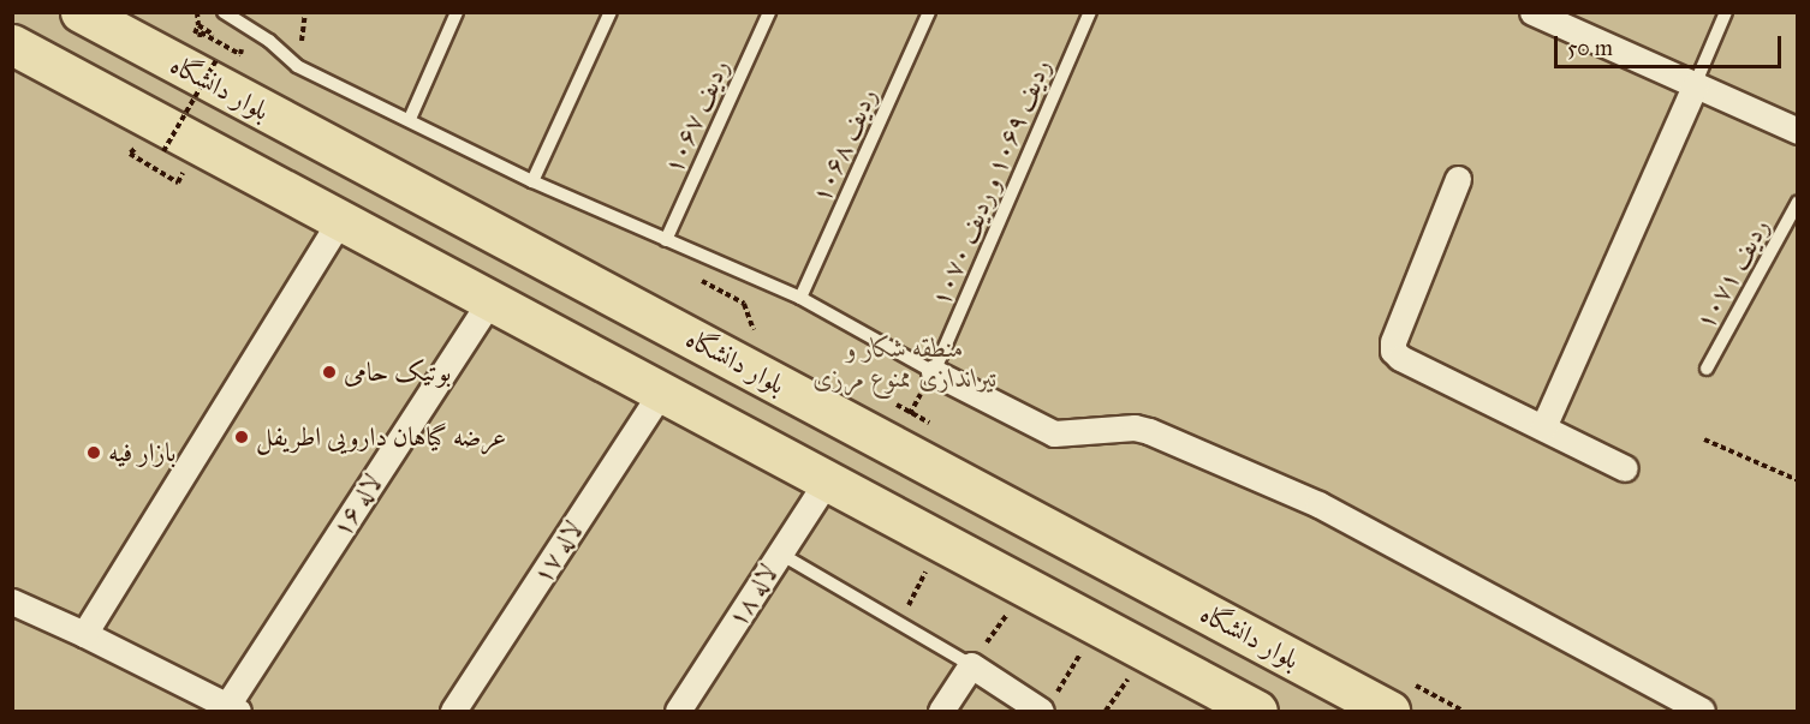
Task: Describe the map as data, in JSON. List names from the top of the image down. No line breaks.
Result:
{"streets":{"main road":["بلوار دانشگاه"],"street":["لاله ۱۶","لاله ۱۷","لاله ۱۸"],"lane":["ردیف ۱۰۶۷","ردیف ۱۰۶۸","ردیف ۱۰۶۹ و ردیف ۱۰۷۰","ردیف ۱۰۷۱"]},"parks":["منطقه شکار و تیراندازی ممنوع مرزی"],"places":["بوتیک حامی","عرضه گیاهان دارویی اطریفل","بازار فیه"],"scale_bar":"50 m"}
